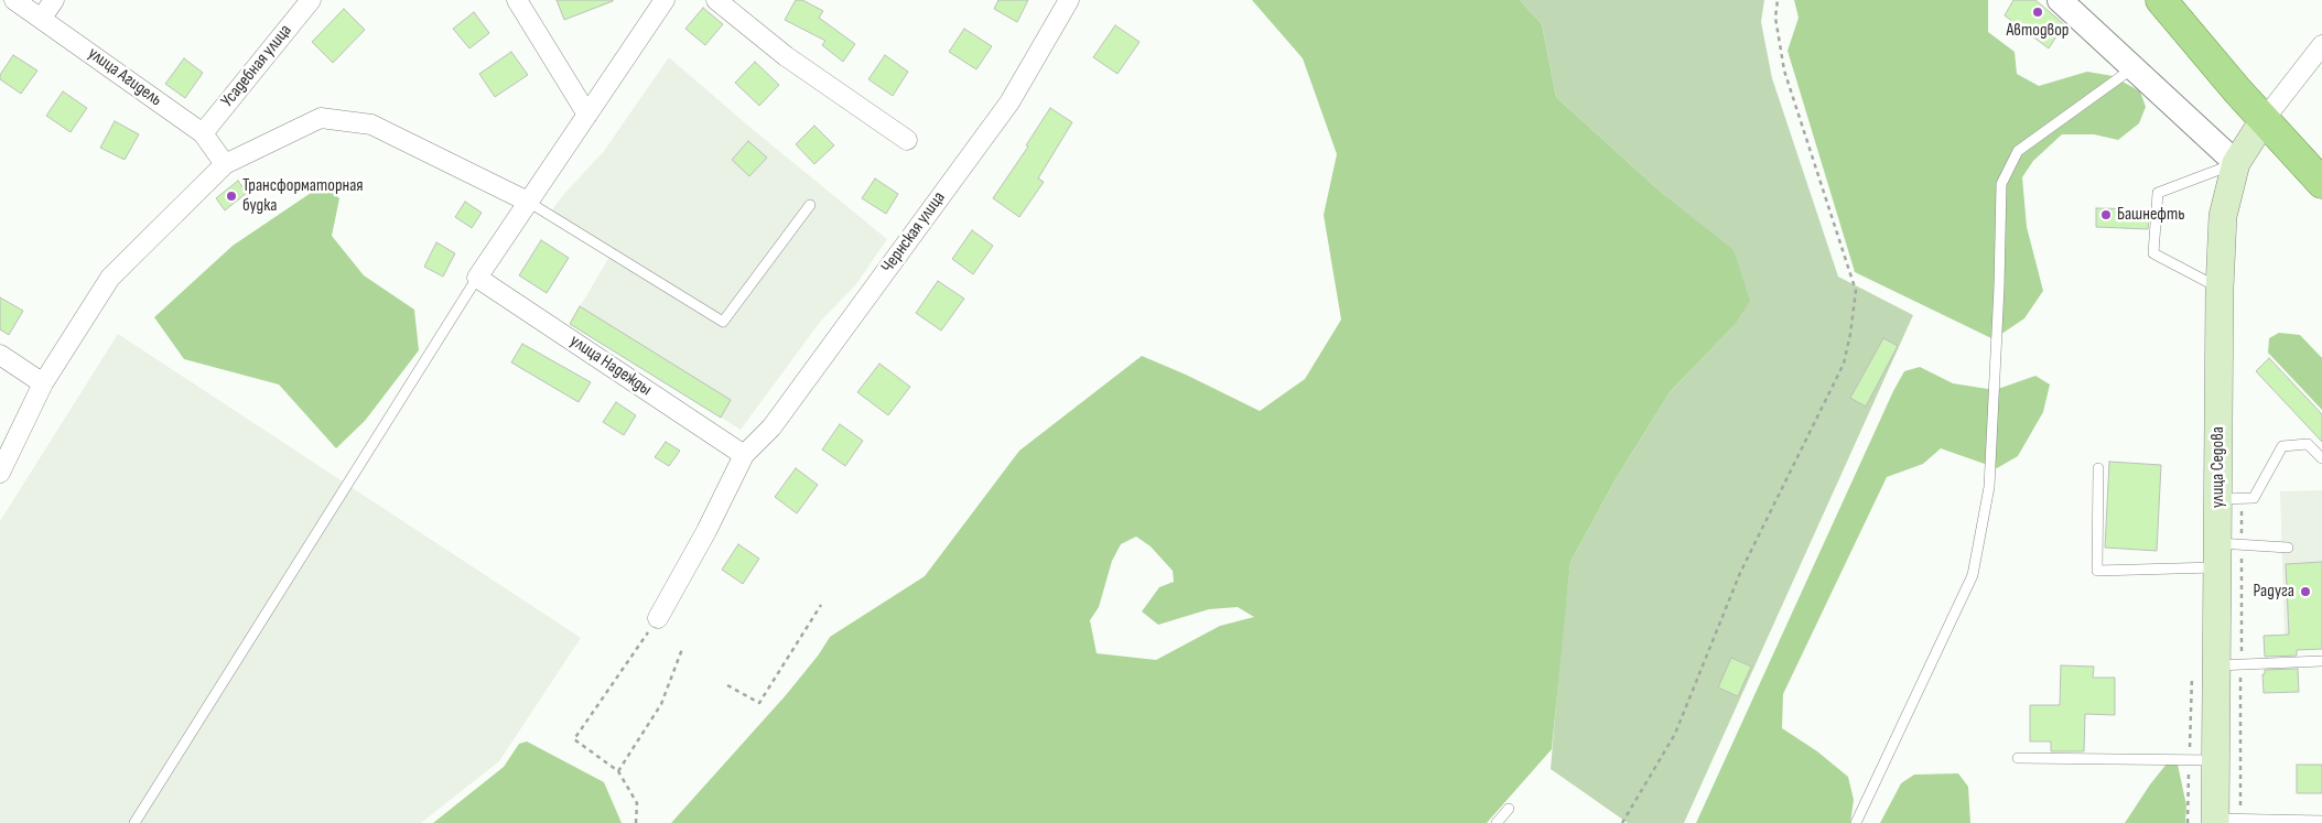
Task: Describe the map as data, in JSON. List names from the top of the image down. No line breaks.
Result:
{"streets":{"main road":["улица Седова"],"street":["Усадебная улица","улица Агидель","Чернская улица","улица Надежды"]},"crossings":[["Усадебная улица","улица Агидель"],["Чернская улица","улица Надежды"]],"places":["Автодвор","Трансформаторная будка","Башнефть","Радуга"]}
